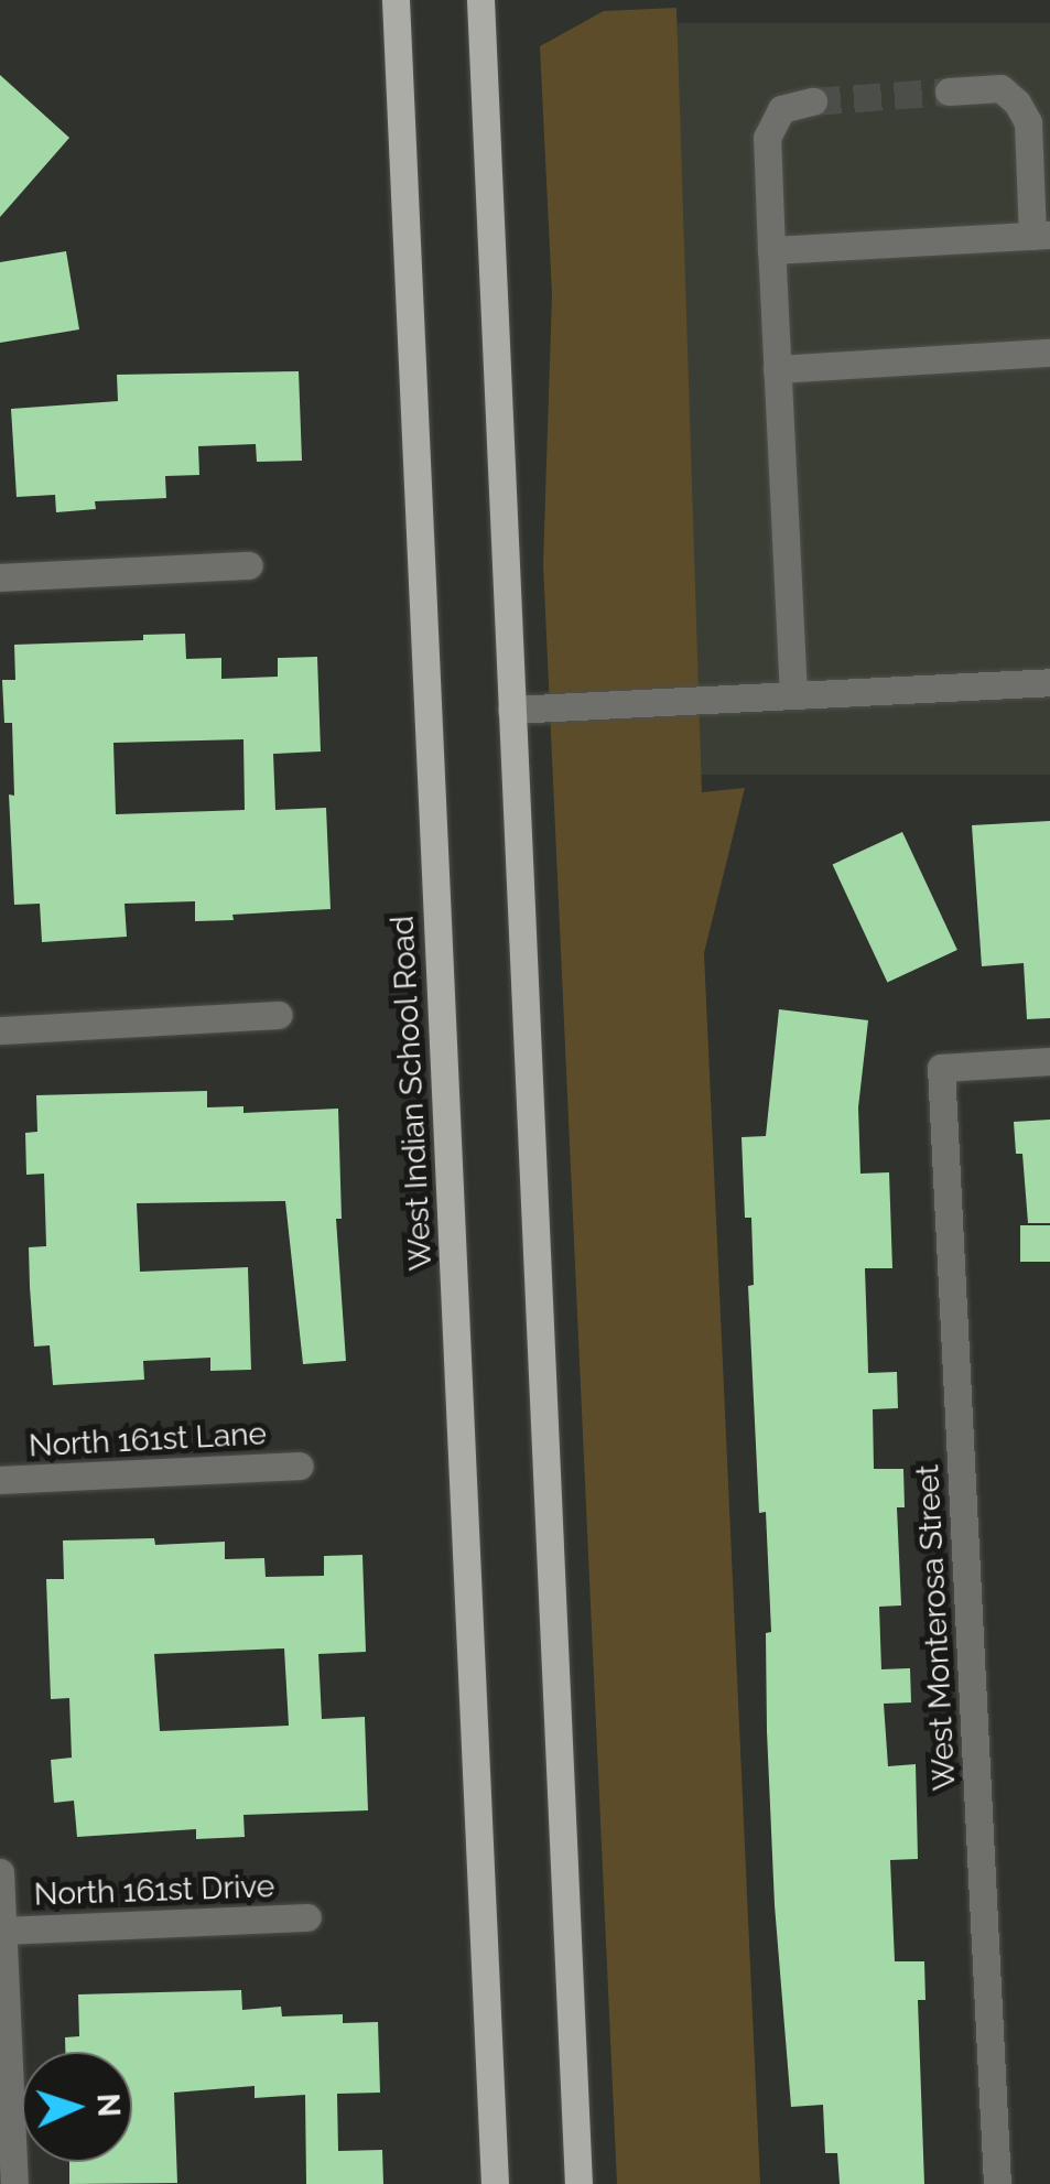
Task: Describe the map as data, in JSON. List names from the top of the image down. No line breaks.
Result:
{"streets":{"main road":["West Indian School Road"],"street":["North 161st Lane","West Monterosa Street","North 161st Drive"]},"north":"right"}
